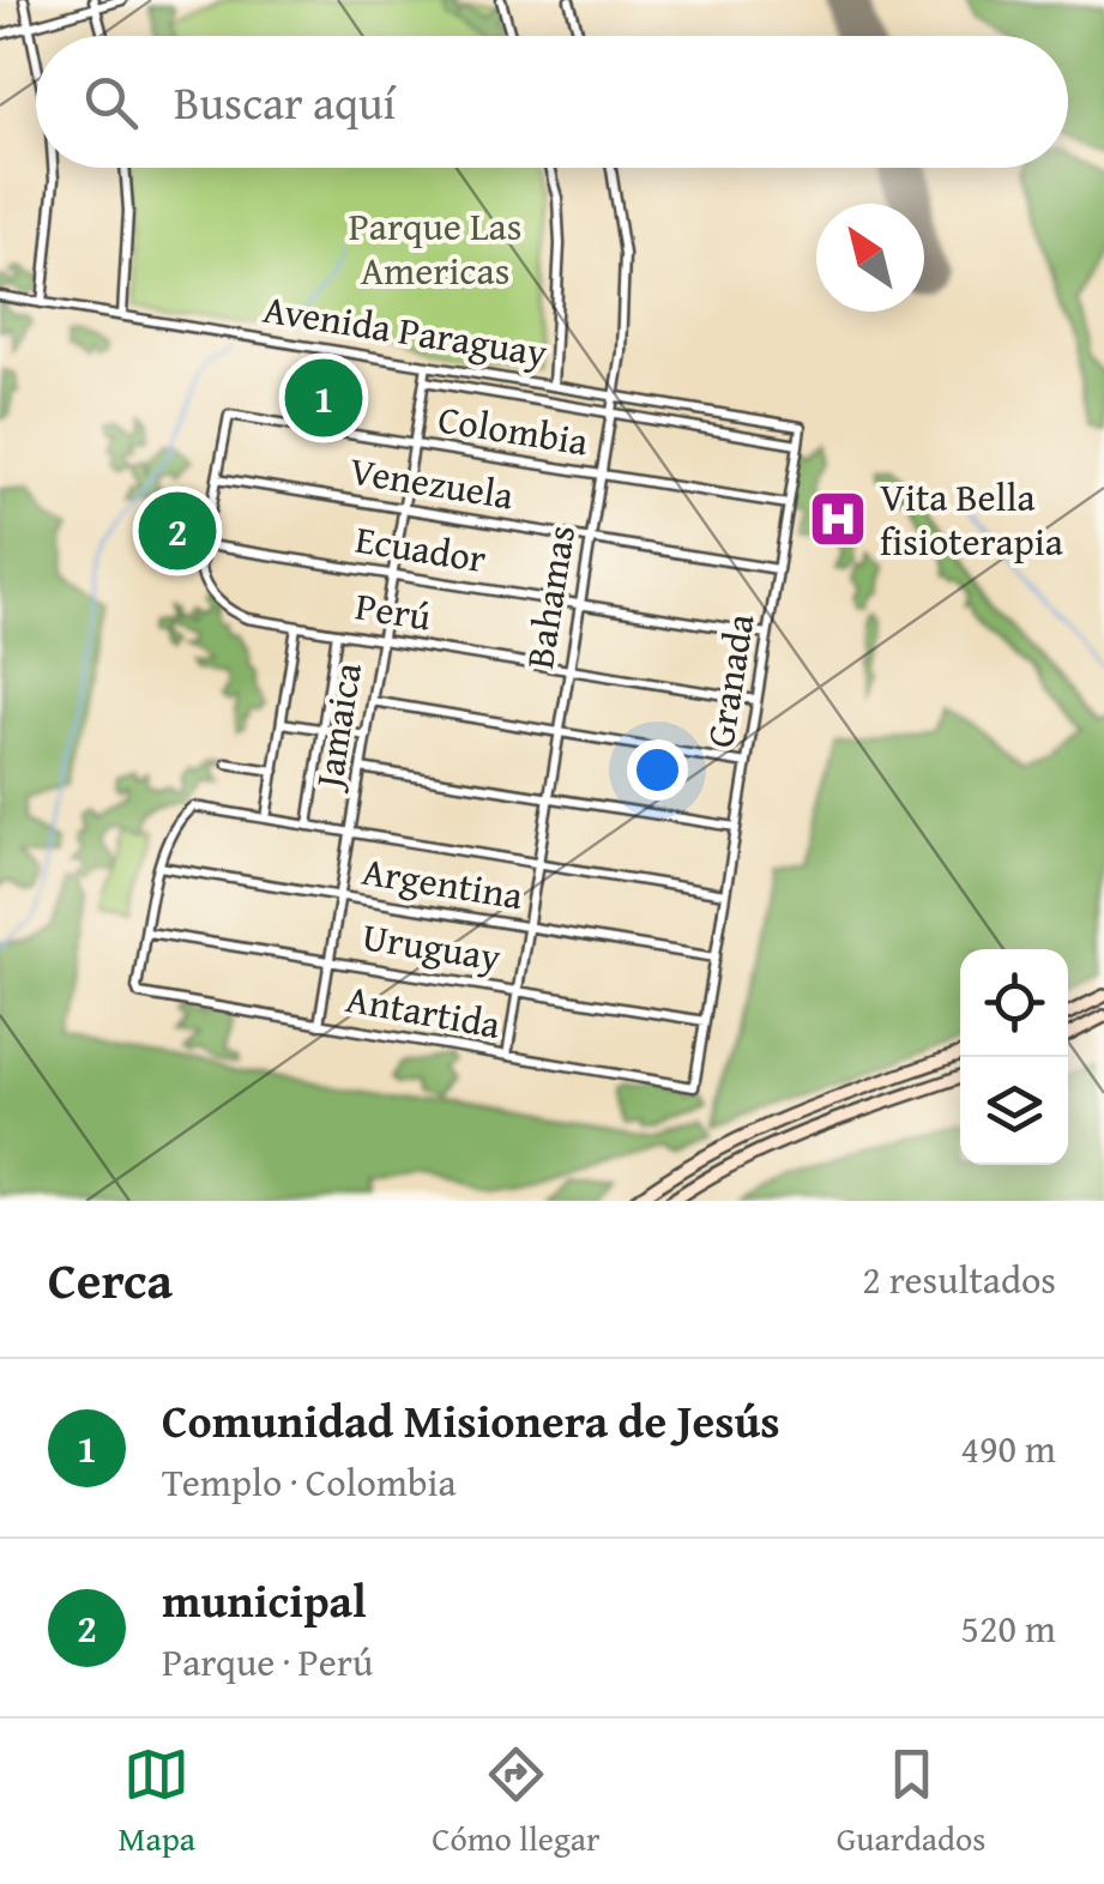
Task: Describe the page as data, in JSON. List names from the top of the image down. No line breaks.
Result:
{"streets":{"street":["Avenida Paraguay","Colombia","Venezuela","Ecuador","Bahamas","Perú","Granada","Jamaica","Argentina","Uruguay","Antartida"]},"crossings":[["Avenida Paraguay","Bahamas"],["Avenida Paraguay","Granada"],["Avenida Paraguay","Jamaica"],["Colombia","Bahamas"],["Colombia","Perú"],["Colombia","Granada"],["Colombia","Jamaica"],["Venezuela","Bahamas"],["Venezuela","Perú"],["Venezuela","Granada"],["Venezuela","Jamaica"],["Ecuador","Bahamas"],["Ecuador","Perú"],["Ecuador","Granada"],["Ecuador","Jamaica"],["Bahamas","Perú"],["Bahamas","Argentina"],["Bahamas","Uruguay"],["Bahamas","Antartida"],["Perú","Granada"],["Perú","Jamaica"],["Granada","Argentina"],["Granada","Uruguay"],["Granada","Antartida"],["Jamaica","Argentina"],["Jamaica","Uruguay"],["Jamaica","Antartida"],["Uruguay","Antartida"]],"parks":["Parque Las Americas"],"places":{"hospital":["Vita Bella fisioterapia"]},"north":"top left","page":{"search":"Buscar aquí","pins":["1","2"],"heading":["Cerca","2 resultados"],"list":[{"mark":"1","name":"Comunidad Misionera de Jesús","note":"Templo · Colombia","value":"490 m"},{"mark":"2","name":"municipal","note":"Parque · Perú","value":"520 m"}],"nav":["Mapa","Cómo llegar","Guardados"]}}
